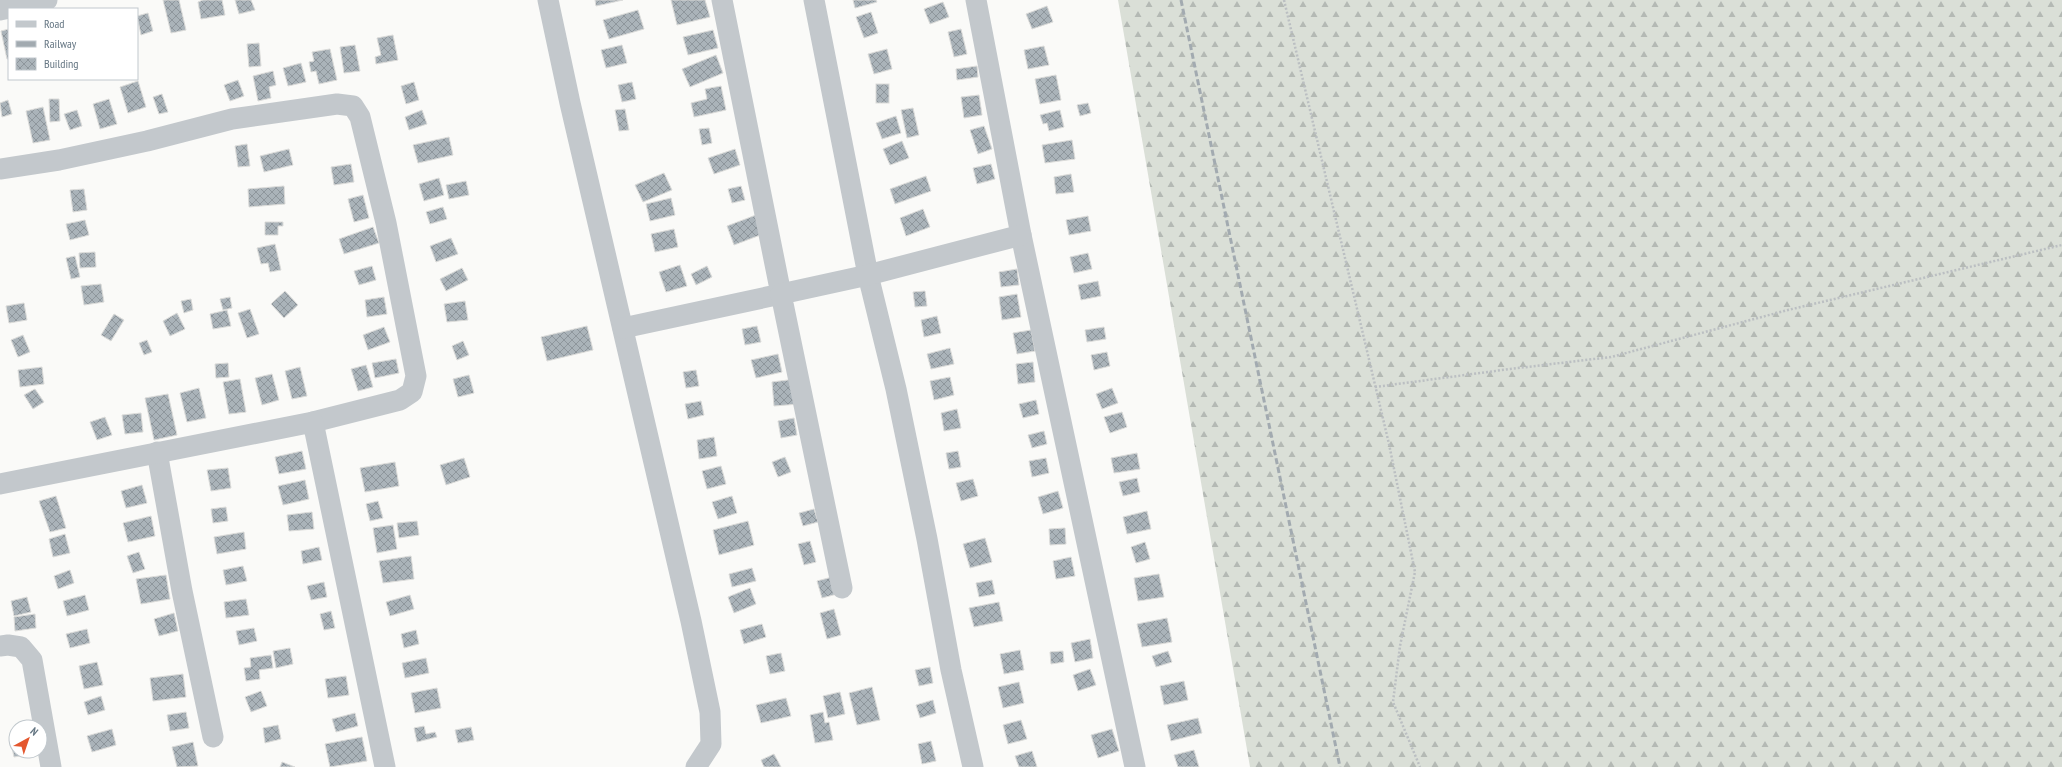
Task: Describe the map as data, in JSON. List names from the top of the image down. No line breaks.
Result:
{"legend":["Road","Railway","Building"],"north":"top right"}
